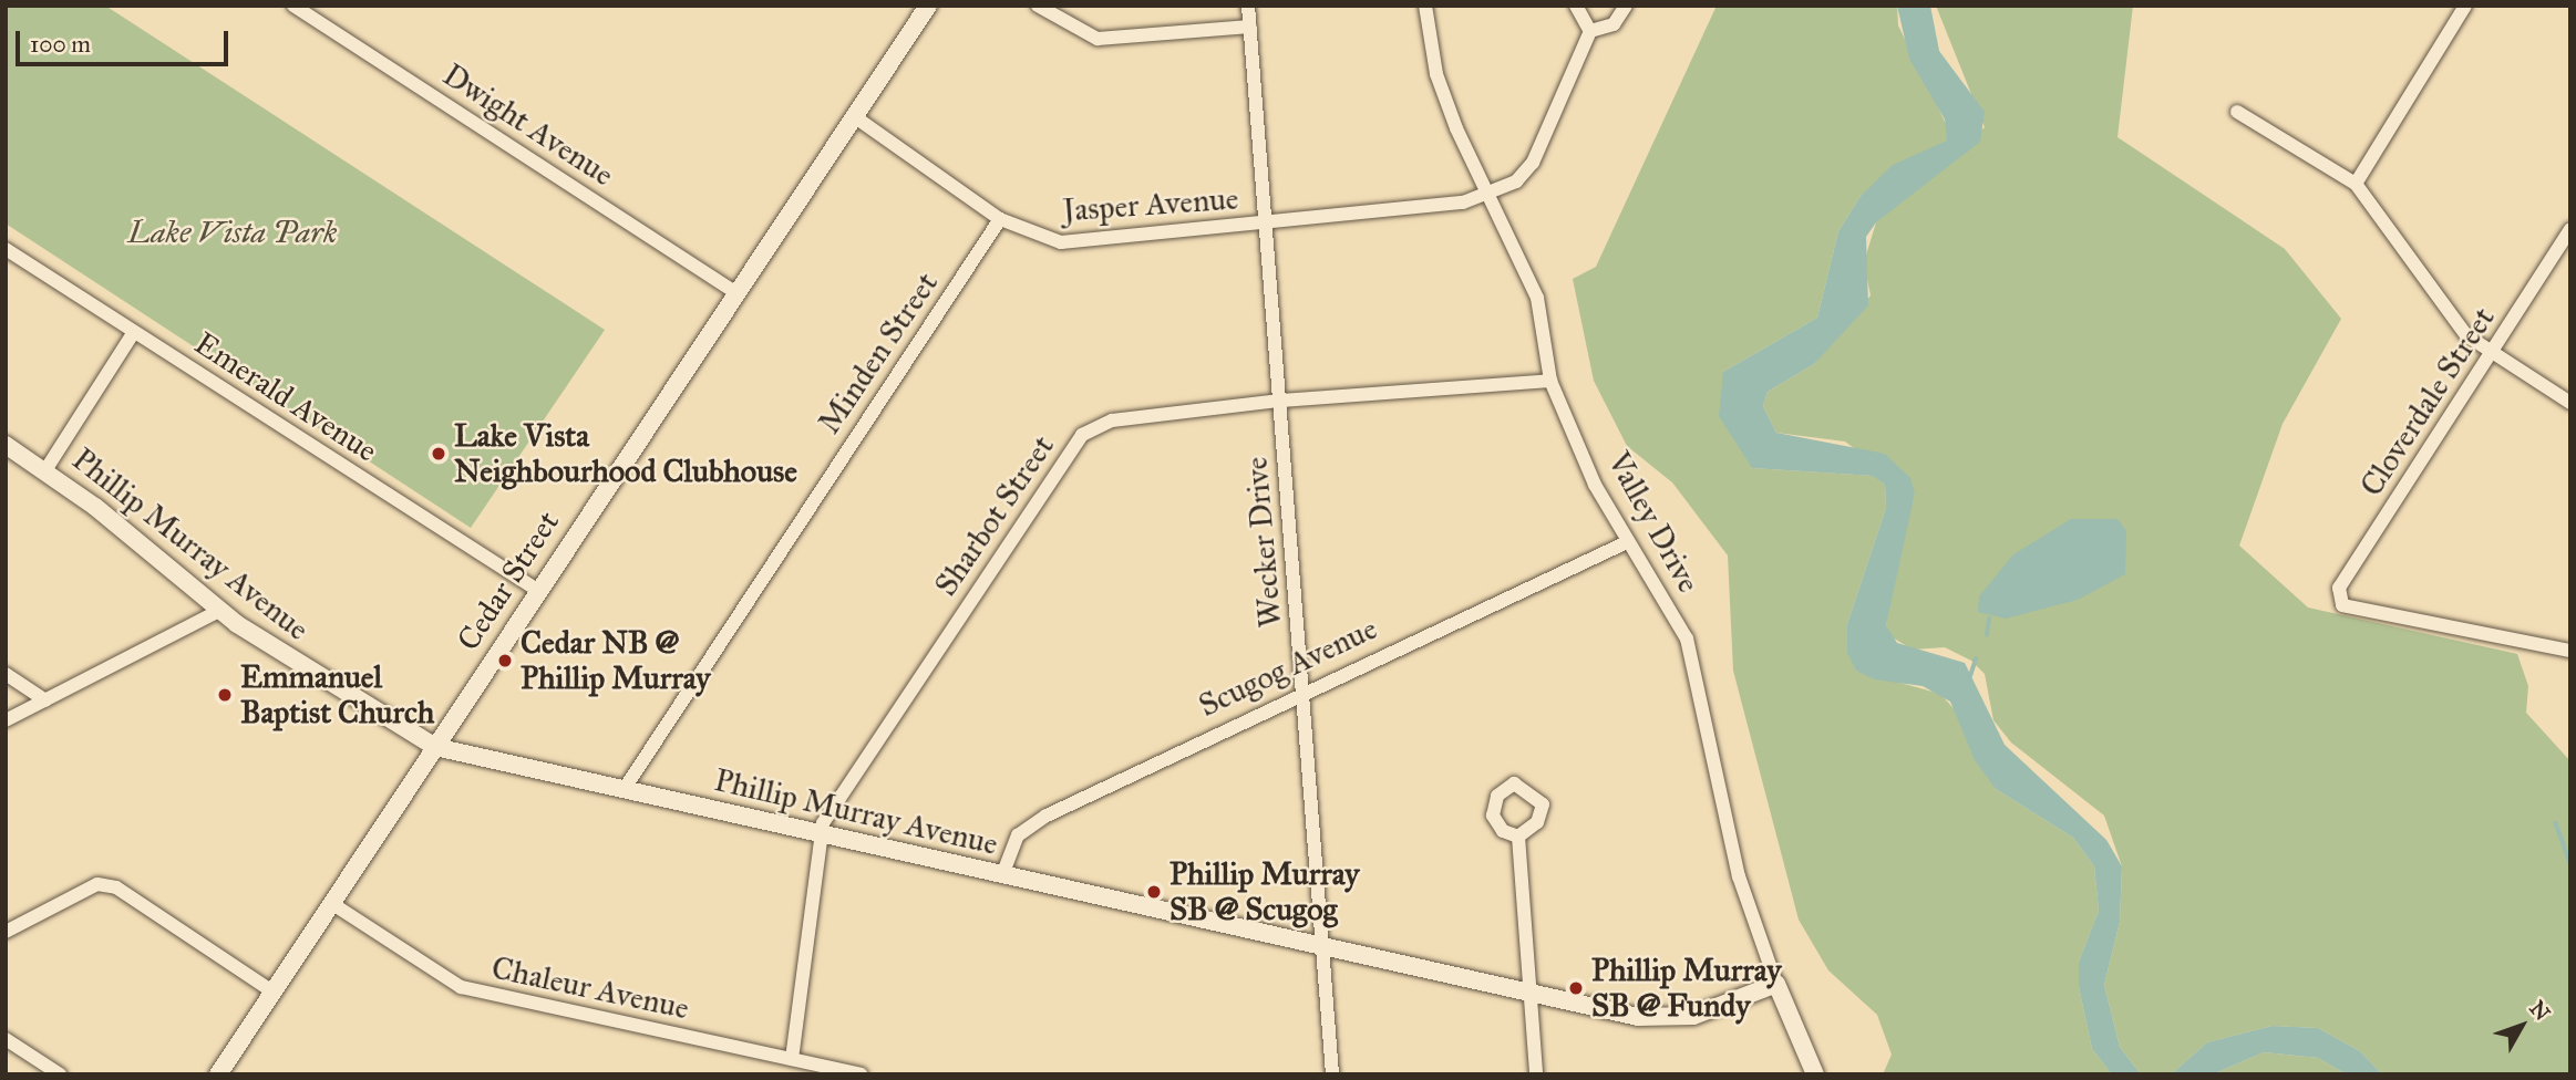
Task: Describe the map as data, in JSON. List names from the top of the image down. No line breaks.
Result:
{"streets":{"street":["Dwight Avenue","Jasper Avenue","Minden Street","Emerald Avenue","Cloverdale Street","Sharbot Street","Valley Drive","Wecker Drive","Phillip Murray Avenue","Cedar Street","Scugog Avenue","Chaleur Avenue"]},"crossings":[["Dwight Avenue","Cedar Street"],["Jasper Avenue","Minden Street"],["Jasper Avenue","Valley Drive"],["Jasper Avenue","Wecker Drive"],["Jasper Avenue","Cedar Street"],["Minden Street","Phillip Murray Avenue"],["Emerald Avenue","Cedar Street"],["Sharbot Street","Valley Drive"],["Sharbot Street","Wecker Drive"],["Sharbot Street","Phillip Murray Avenue"],["Sharbot Street","Chaleur Avenue"],["Valley Drive","Phillip Murray Avenue"],["Valley Drive","Scugog Avenue"],["Wecker Drive","Phillip Murray Avenue"],["Wecker Drive","Scugog Avenue"],["Phillip Murray Avenue","Cedar Street"],["Phillip Murray Avenue","Scugog Avenue"],["Cedar Street","Chaleur Avenue"]],"parks":["Lake Vista Park"],"places":["Lake Vista Neighbourhood Clubhouse","Cedar NB @ Phillip Murray","Emmanuel Baptist Church","Phillip Murray SB @ Scugog","Phillip Murray SB @ Fundy"],"scale_bar":"100 m","north":"top right"}
